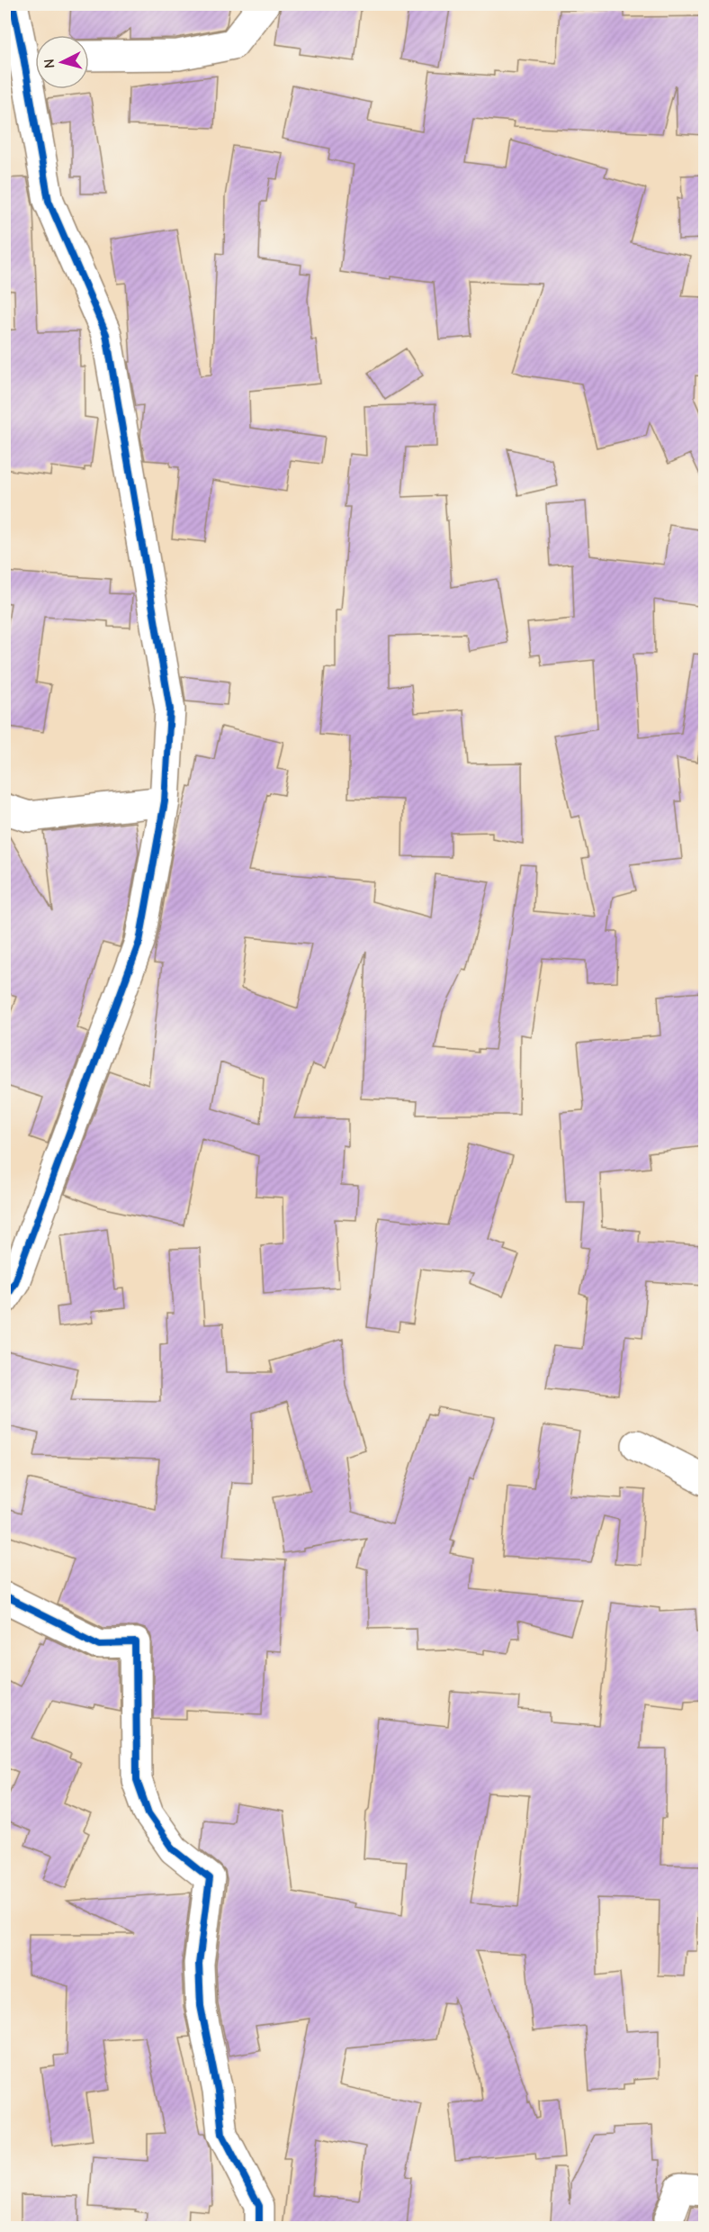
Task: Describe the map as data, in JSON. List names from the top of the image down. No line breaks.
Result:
{"north":"left"}
